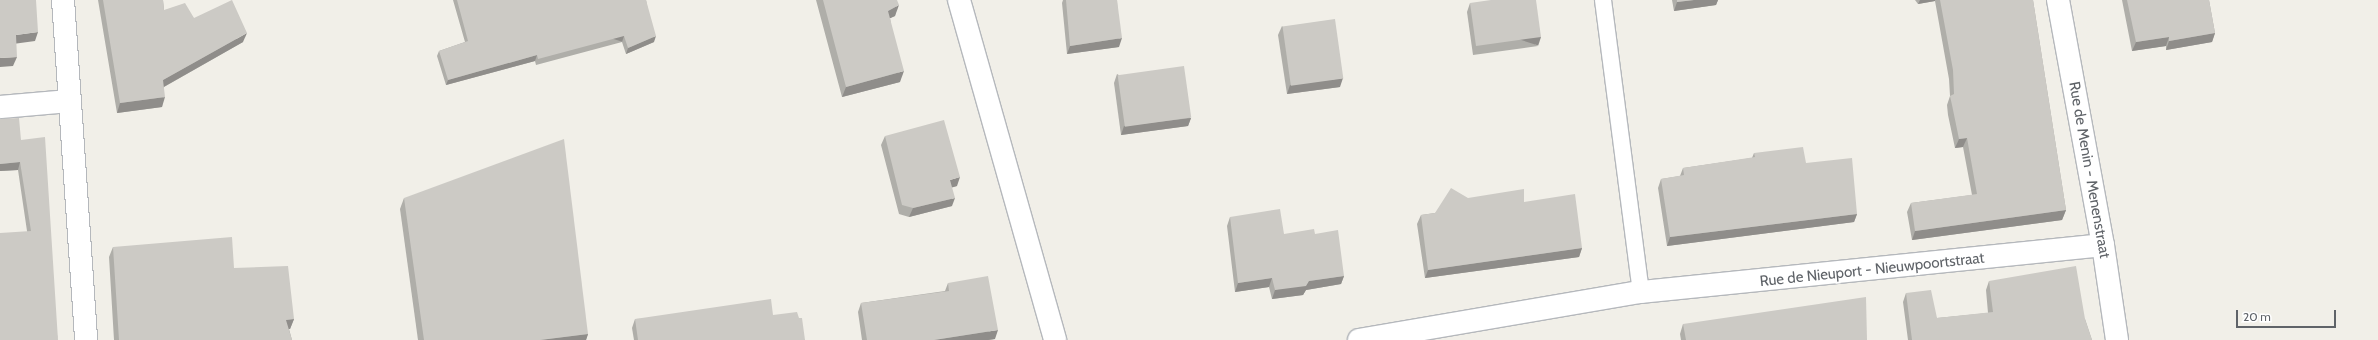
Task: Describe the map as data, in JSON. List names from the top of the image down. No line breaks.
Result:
{"streets":{"street":["Rue de Menin - Menenstraat","Rue de Nieuport - Nieuwpoortstraat"]},"crossings":[["Rue de Menin - Menenstraat","Rue de Nieuport - Nieuwpoortstraat"]],"scale_bar":"20 m"}
